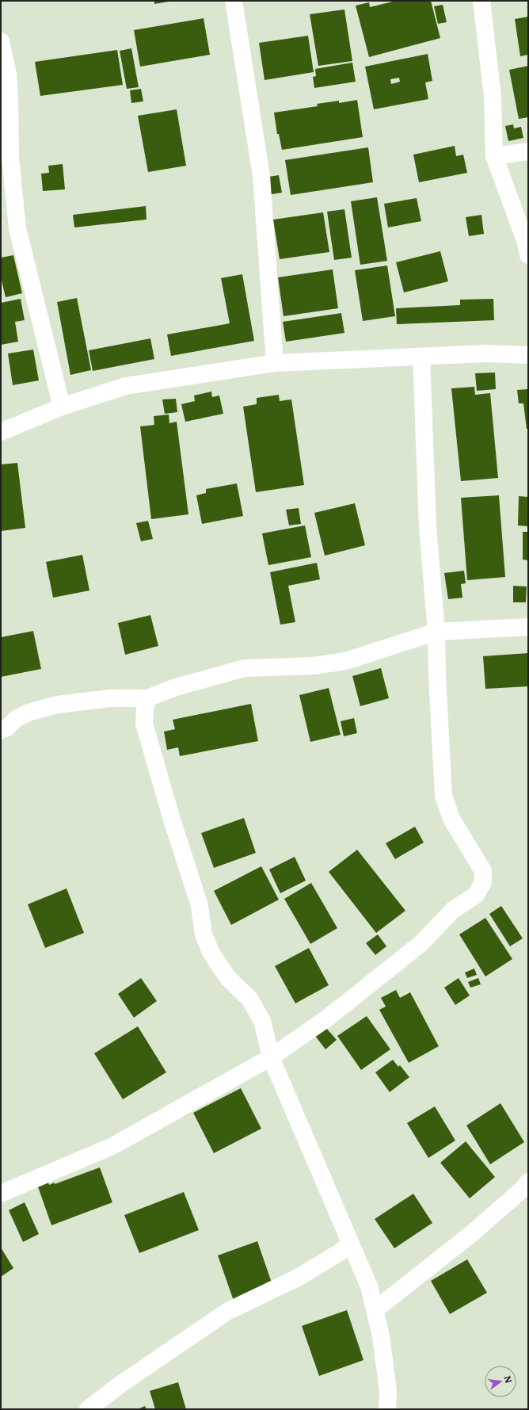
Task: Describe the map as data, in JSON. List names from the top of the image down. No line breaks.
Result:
{"north":"right"}
